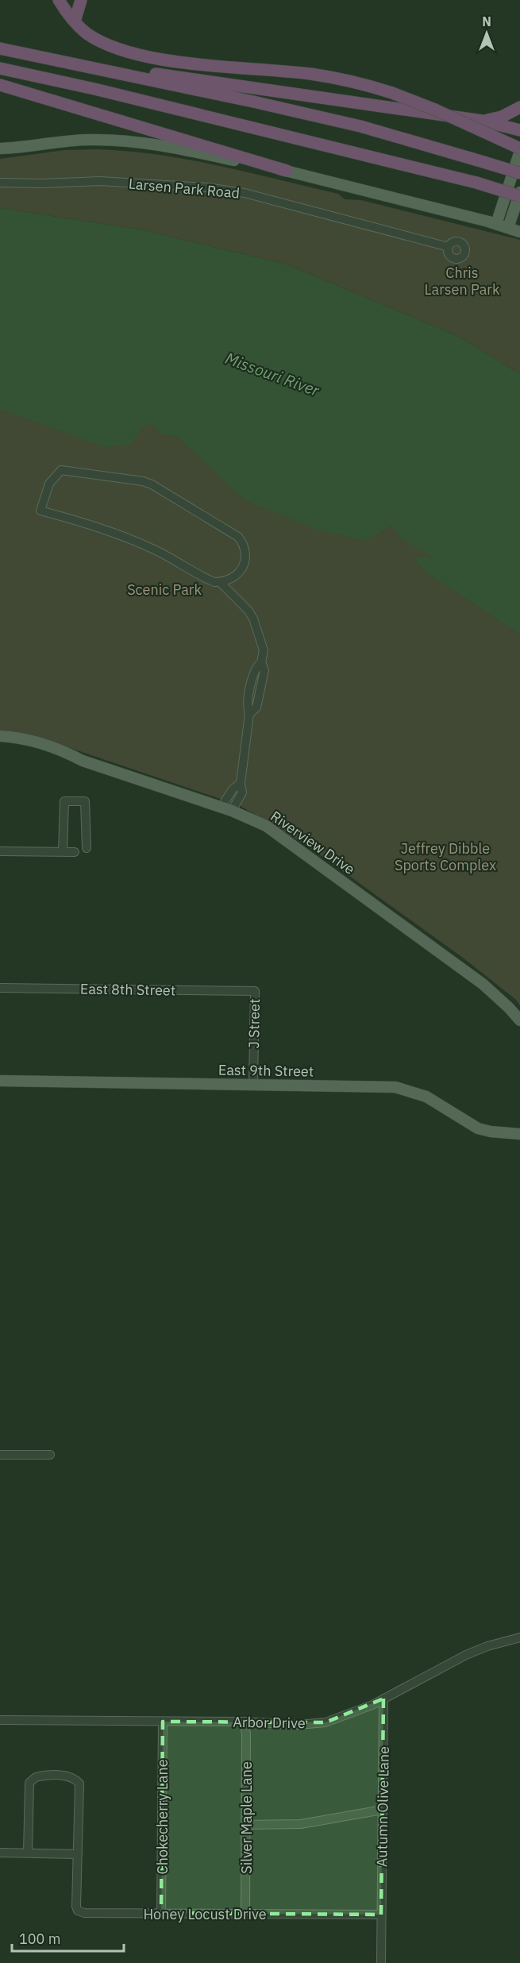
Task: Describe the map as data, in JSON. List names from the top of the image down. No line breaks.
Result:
{"streets":{"main road":["Riverview Drive","East 9th Street"],"street":["Larsen Park Road","East 8th Street","J Street","Arbor Drive","Autumn Olive Lane","Chokecherry Lane","Silver Maple Lane","Honey Locust Drive"]},"crossings":[["East 8th Street","J Street"],["J Street","East 9th Street"],["Arbor Drive","Autumn Olive Lane"],["Arbor Drive","Chokecherry Lane"],["Arbor Drive","Silver Maple Lane"],["Autumn Olive Lane","Honey Locust Drive"],["Chokecherry Lane","Honey Locust Drive"],["Silver Maple Lane","Honey Locust Drive"]],"water":["Missouri River"],"parks":["Chris Larsen Park","Scenic Park","Jeffrey Dibble Sports Complex"],"scale_bar":"100 m","north":"top"}
